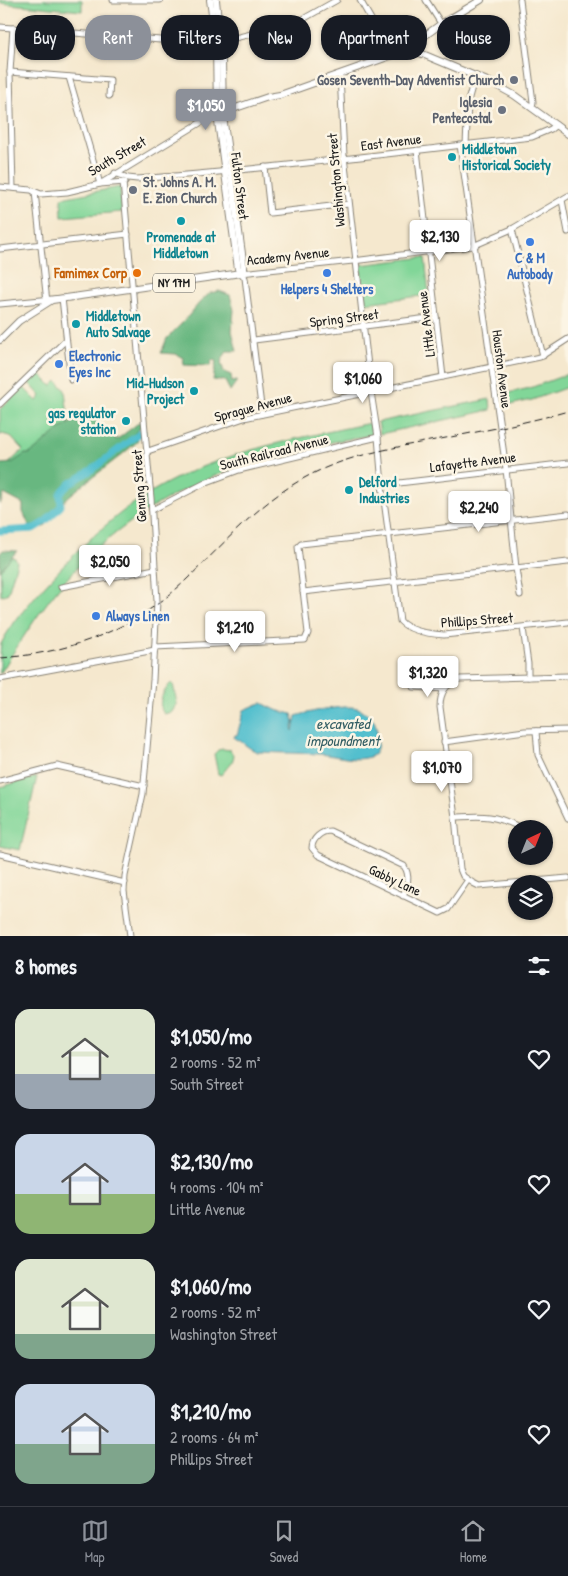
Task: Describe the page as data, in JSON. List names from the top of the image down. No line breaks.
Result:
{"streets":{"main road":["South Street","Fulton Street","Academy Avenue","NY 17M"],"street":["East Avenue","Washington Street","Spring Street","Little Avenue","Houston Avenue","Sprague Avenue","South Railroad Avenue","Lafayette Avenue","Genung Street","Phillips Street","Gabby Lane"]},"crossings":[["East Avenue","South Street"],["East Avenue","Washington Street"],["East Avenue","Fulton Street"],["East Avenue","Little Avenue"],["East Avenue","Houston Avenue"],["East Avenue","Genung Street"],["South Street","Washington Street"],["South Street","Fulton Street"],["Washington Street","Academy Avenue"],["Washington Street","Spring Street"],["Washington Street","Sprague Avenue"],["Washington Street","South Railroad Avenue"],["Washington Street","Lafayette Avenue"],["Washington Street","Phillips Street"],["Fulton Street","Academy Avenue"],["Academy Avenue","NY 17M"],["Academy Avenue","Little Avenue"],["Academy Avenue","Houston Avenue"],["Academy Avenue","Genung Street"],["Spring Street","Little Avenue"],["Little Avenue","Sprague Avenue"],["Houston Avenue","Sprague Avenue"],["Houston Avenue","Lafayette Avenue"],["Sprague Avenue","Genung Street"],["South Railroad Avenue","Genung Street"]],"water":["excavated impoundment"],"places":["Gosen Seventh-Day Adventist Church","Iglesia Pentecostal","Middletown Historical Society","St. Johns A. M. E. Zion Church","Promenade at Middletown","C & M Autobody","Famimex Corp","Helpers 4 Shelters","Middletown Auto Salvage","Electronic Eyes Inc","Mid-Hudson Project","gas regulator station","Delford Industries","Always Linen"],"north":"top right","page":{"chip":["Buy","Rent","Filters","New","Apartment","House"],"price":["$1,050","$2,130","$1,060","$2,240","$2,050","$1,210","$1,320","$1,070"],"heading":"8 homes","list":[{"name":"$1,050/mo","note":"2 rooms · 52 m² · South Street"},{"name":"$2,130/mo","note":"4 rooms · 104 m² · Little Avenue"},{"name":"$1,060/mo","note":"2 rooms · 52 m² · Washington Street"},{"name":"$1,210/mo","note":"2 rooms · 64 m² · Phillips Street"}],"tabs":["Map","Saved","Home"]}}
